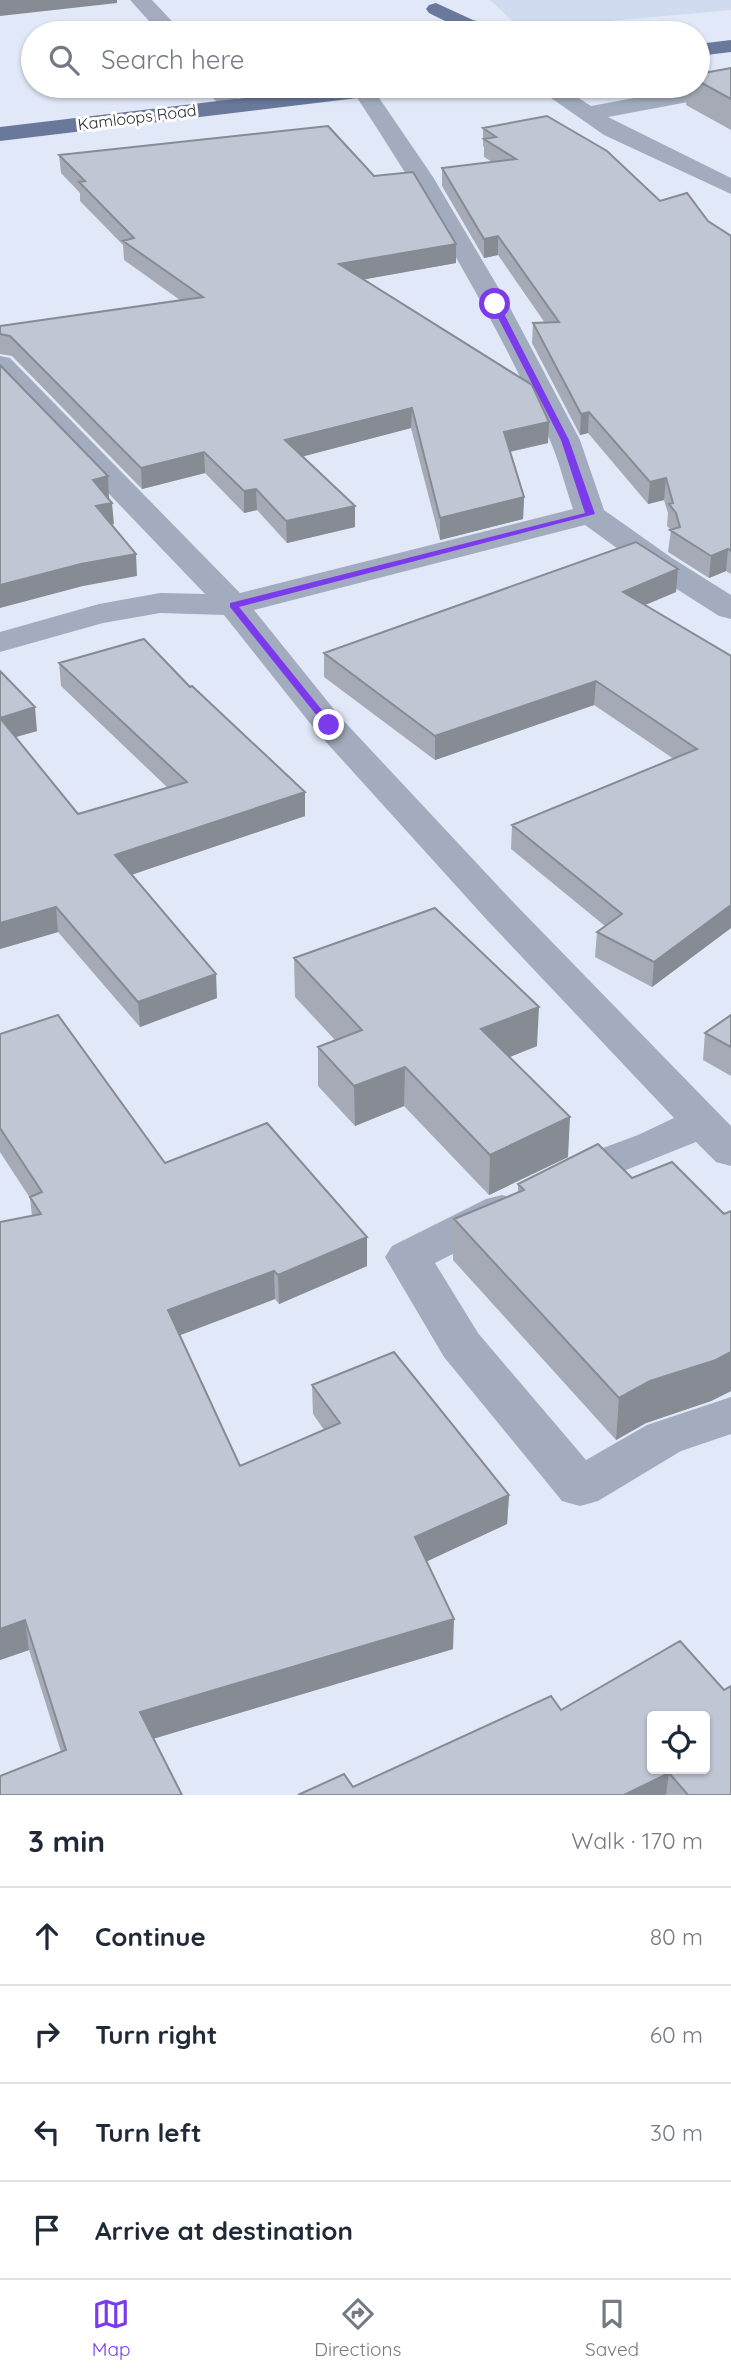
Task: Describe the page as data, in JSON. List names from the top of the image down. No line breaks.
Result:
{"streets":{"main road":["Kamloops Road"]},"page":{"search":"Search here","heading":["3 min","Walk · 170 m"],"list":[["Continue","80 m"],["Turn right","60 m"],["Turn left","30 m"],"Arrive at destination"],"nav":["Map","Directions","Saved"]}}
